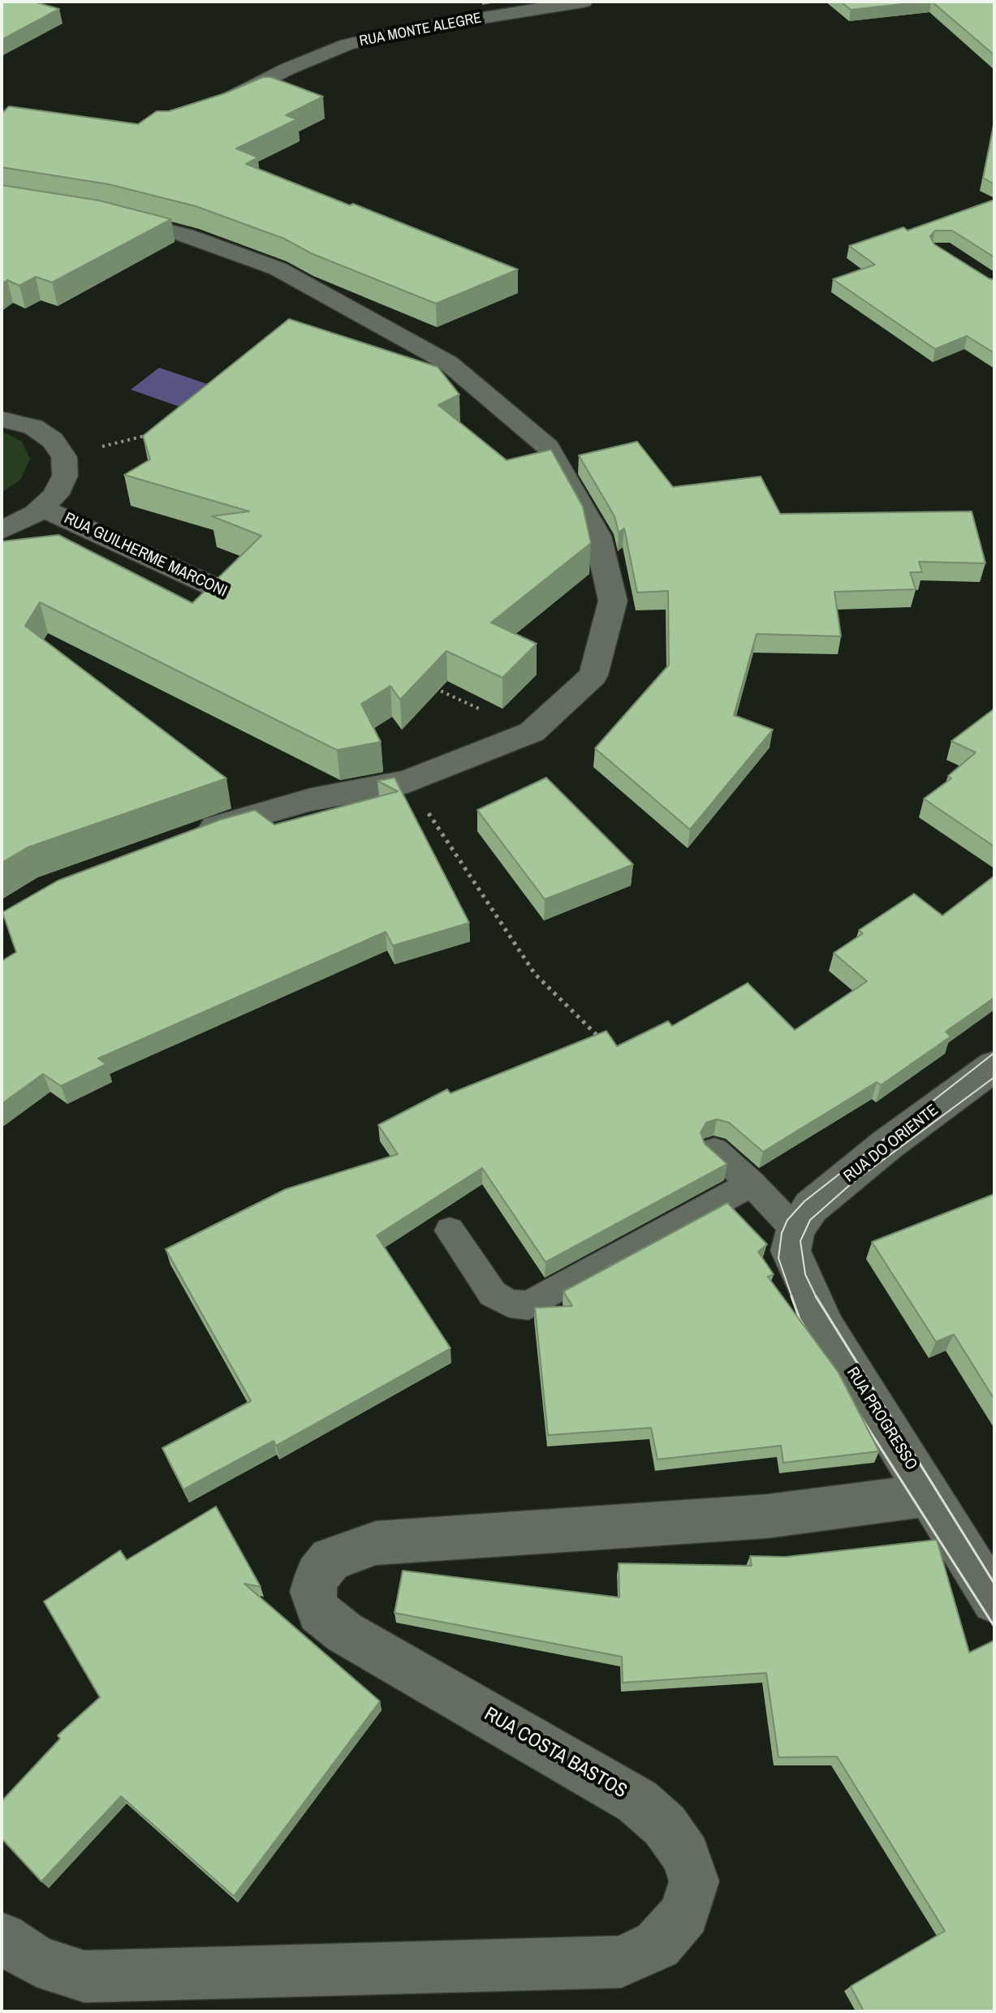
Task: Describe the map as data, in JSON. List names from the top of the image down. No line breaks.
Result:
{"streets":{"street":["RUA MONTE ALEGRE","RUA GUILHERME MARCONI","RUA DO ORIENTE","RUA PROGRESSO","RUA COSTA BASTOS"]},"crossings":[["RUA DO ORIENTE","RUA PROGRESSO"],["RUA PROGRESSO","RUA COSTA BASTOS"]]}
